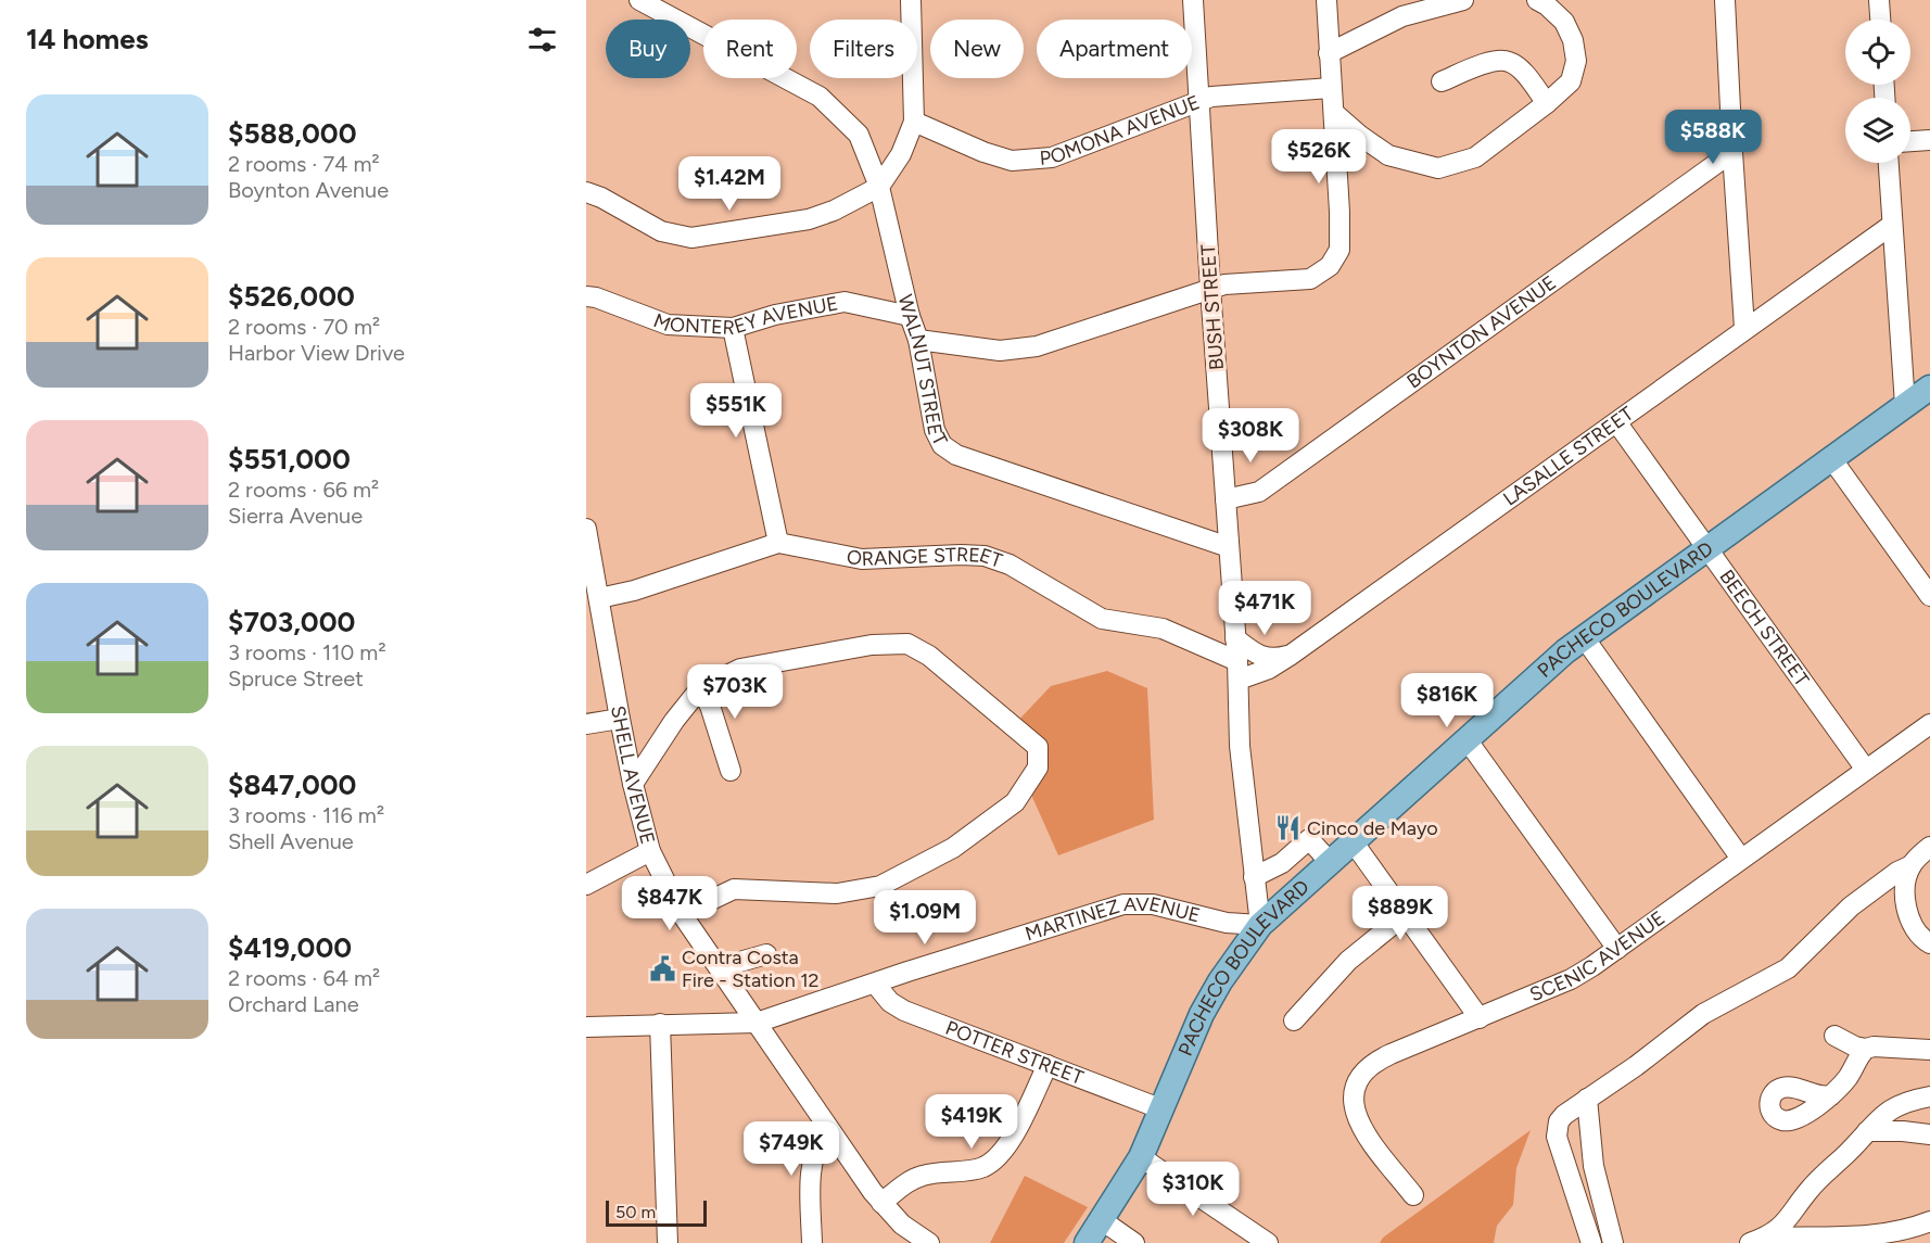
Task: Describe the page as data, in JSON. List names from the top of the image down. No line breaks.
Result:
{"streets":{"main road":["PACHECO BOULEVARD"],"street":["POMONA AVENUE","BUSH STREET","MONTEREY AVENUE","BOYNTON AVENUE","WALNUT STREET","LASALLE STREET","ORANGE STREET","BEECH STREET","SHELL AVENUE","MARTINEZ AVENUE","SCENIC AVENUE","POTTER STREET"]},"crossings":[["POMONA AVENUE","BUSH STREET"],["BUSH STREET","BOYNTON AVENUE"],["BUSH STREET","WALNUT STREET"],["BUSH STREET","LASALLE STREET"],["BUSH STREET","ORANGE STREET"],["BUSH STREET","PACHECO BOULEVARD"],["BUSH STREET","MARTINEZ AVENUE"],["MONTEREY AVENUE","WALNUT STREET"],["LASALLE STREET","ORANGE STREET"],["LASALLE STREET","BEECH STREET"],["ORANGE STREET","SHELL AVENUE"],["PACHECO BOULEVARD","BEECH STREET"],["PACHECO BOULEVARD","MARTINEZ AVENUE"],["PACHECO BOULEVARD","POTTER STREET"],["BEECH STREET","SCENIC AVENUE"],["SHELL AVENUE","MARTINEZ AVENUE"],["MARTINEZ AVENUE","POTTER STREET"]],"places":{"restaurant":["Cinco de Mayo"],"public building":["Contra Costa Fire - Station 12"]},"scale_bar":"50 m","page":{"heading":"14 homes","chip":["Buy","Rent","Filters","New","Apartment"],"list":[{"name":"$588,000","note":"2 rooms · 74 m² · Boynton Avenue"},{"name":"$526,000","note":"2 rooms · 70 m² · Harbor View Drive"},{"name":"$551,000","note":"2 rooms · 66 m² · Sierra Avenue"},{"name":"$703,000","note":"3 rooms · 110 m² · Spruce Street"},{"name":"$847,000","note":"3 rooms · 116 m² · Shell Avenue"},{"name":"$419,000","note":"2 rooms · 64 m² · Orchard Lane"}],"price":["$588K","$526K","$1.42M","$551K","$308K","$471K","$703K","$816K","$847K","$889K","$1.09M","$419K","$749K","$310K"],"scale":"50 m"}}
